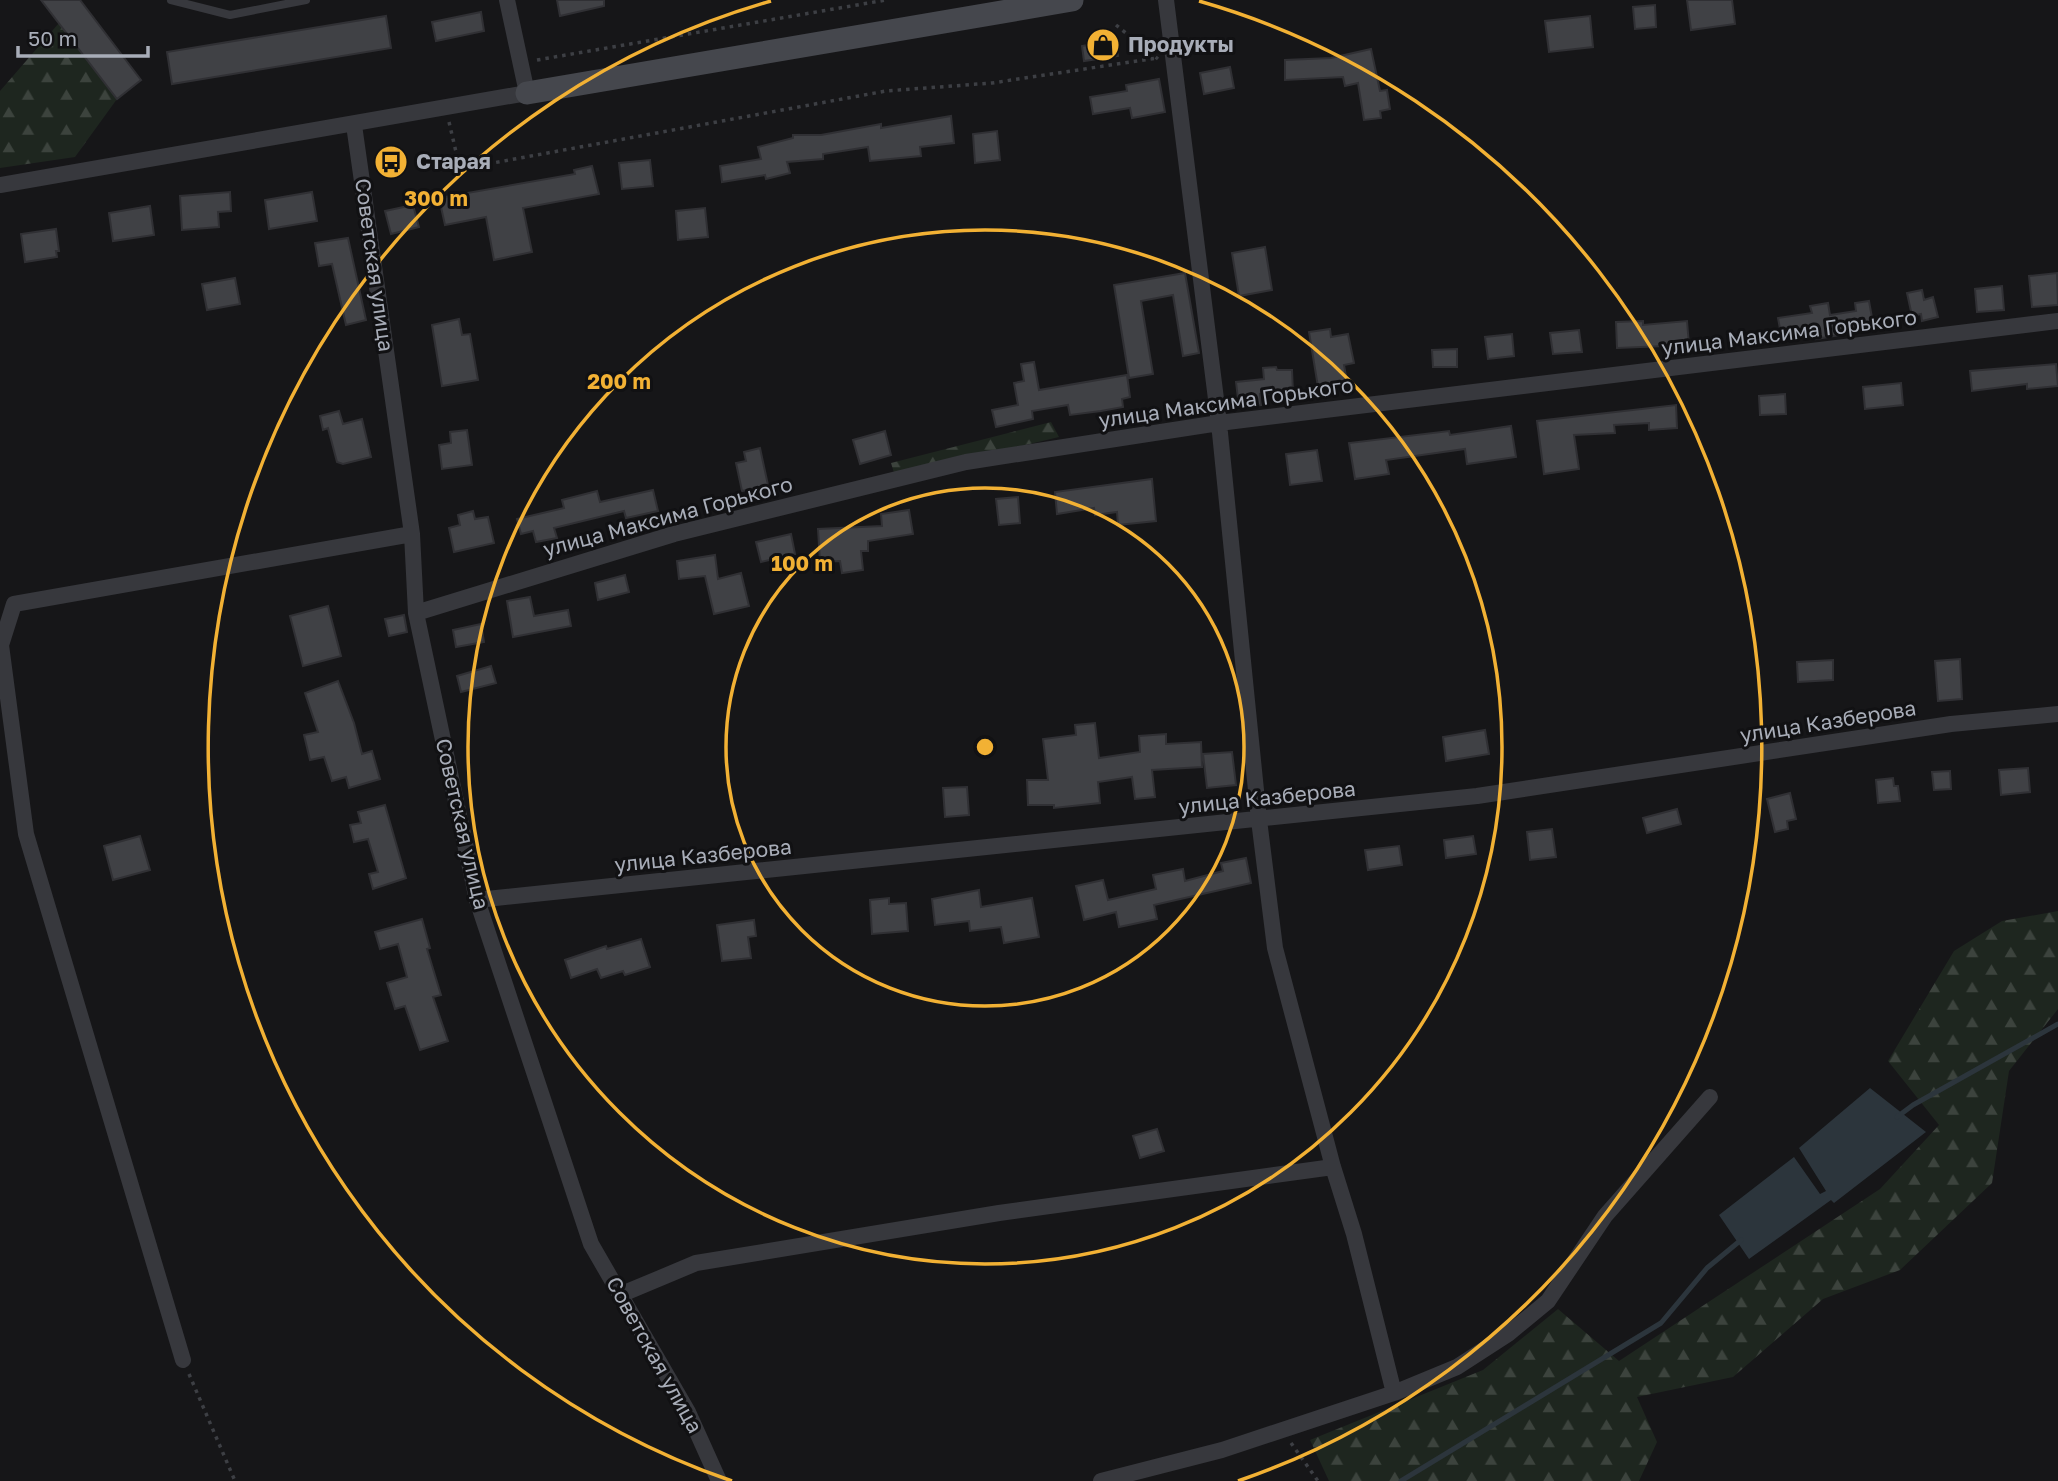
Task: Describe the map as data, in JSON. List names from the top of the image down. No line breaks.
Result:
{"streets":{"street":["Советская улица","улица Максима Горького","улица Казберова"]},"crossings":[["Советская улица","улица Максима Горького"],["Советская улица","улица Казберова"]],"places":{"shop":["Продукты"],"bus stop":["Старая"]},"scale_bar":"50 m","rings":["300 m","200 m","100 m"]}
